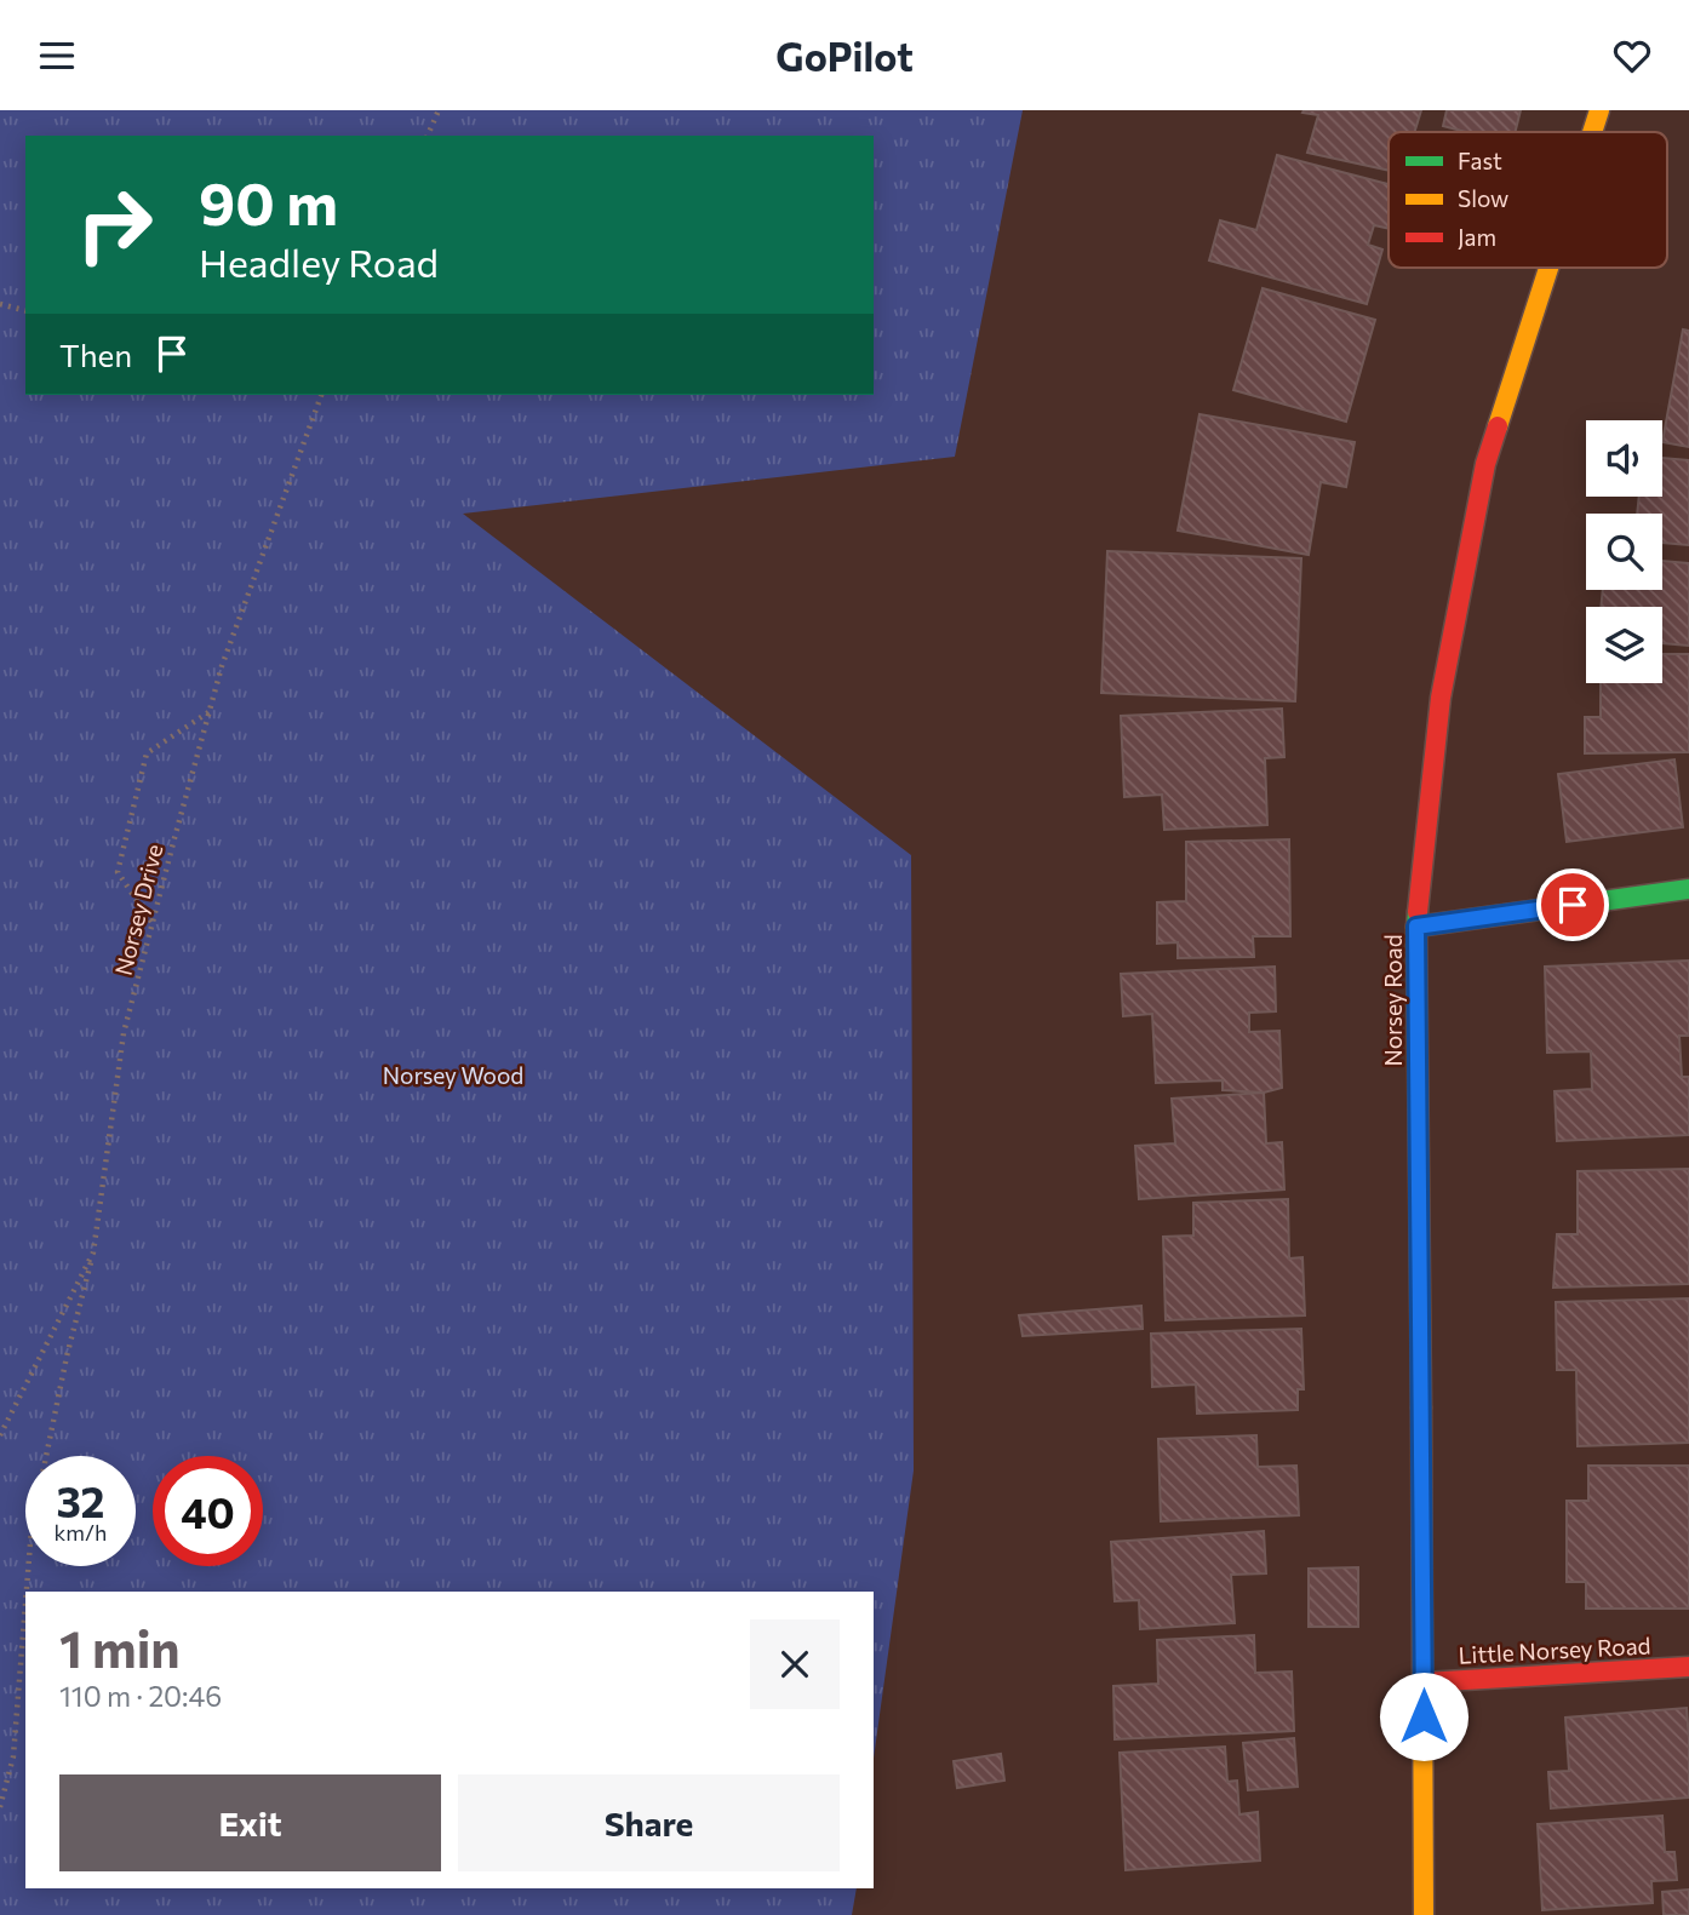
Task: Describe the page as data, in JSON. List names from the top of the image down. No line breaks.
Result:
{"streets":{"street":["Norsey Road","Little Norsey Road"],"path":["Norsey Drive"]},"crossings":[["Norsey Road","Little Norsey Road"]],"parks":["Norsey Wood"],"legend":["Fast","Slow","Jam"],"page":{"header":"GoPilot","turn":["90 m","Headley Road"],"then":"Then","speed":"32 km/h","limit":"40","heading":["1 min","110 m · 20:46"],"buttons":["Exit","Share"]}}
